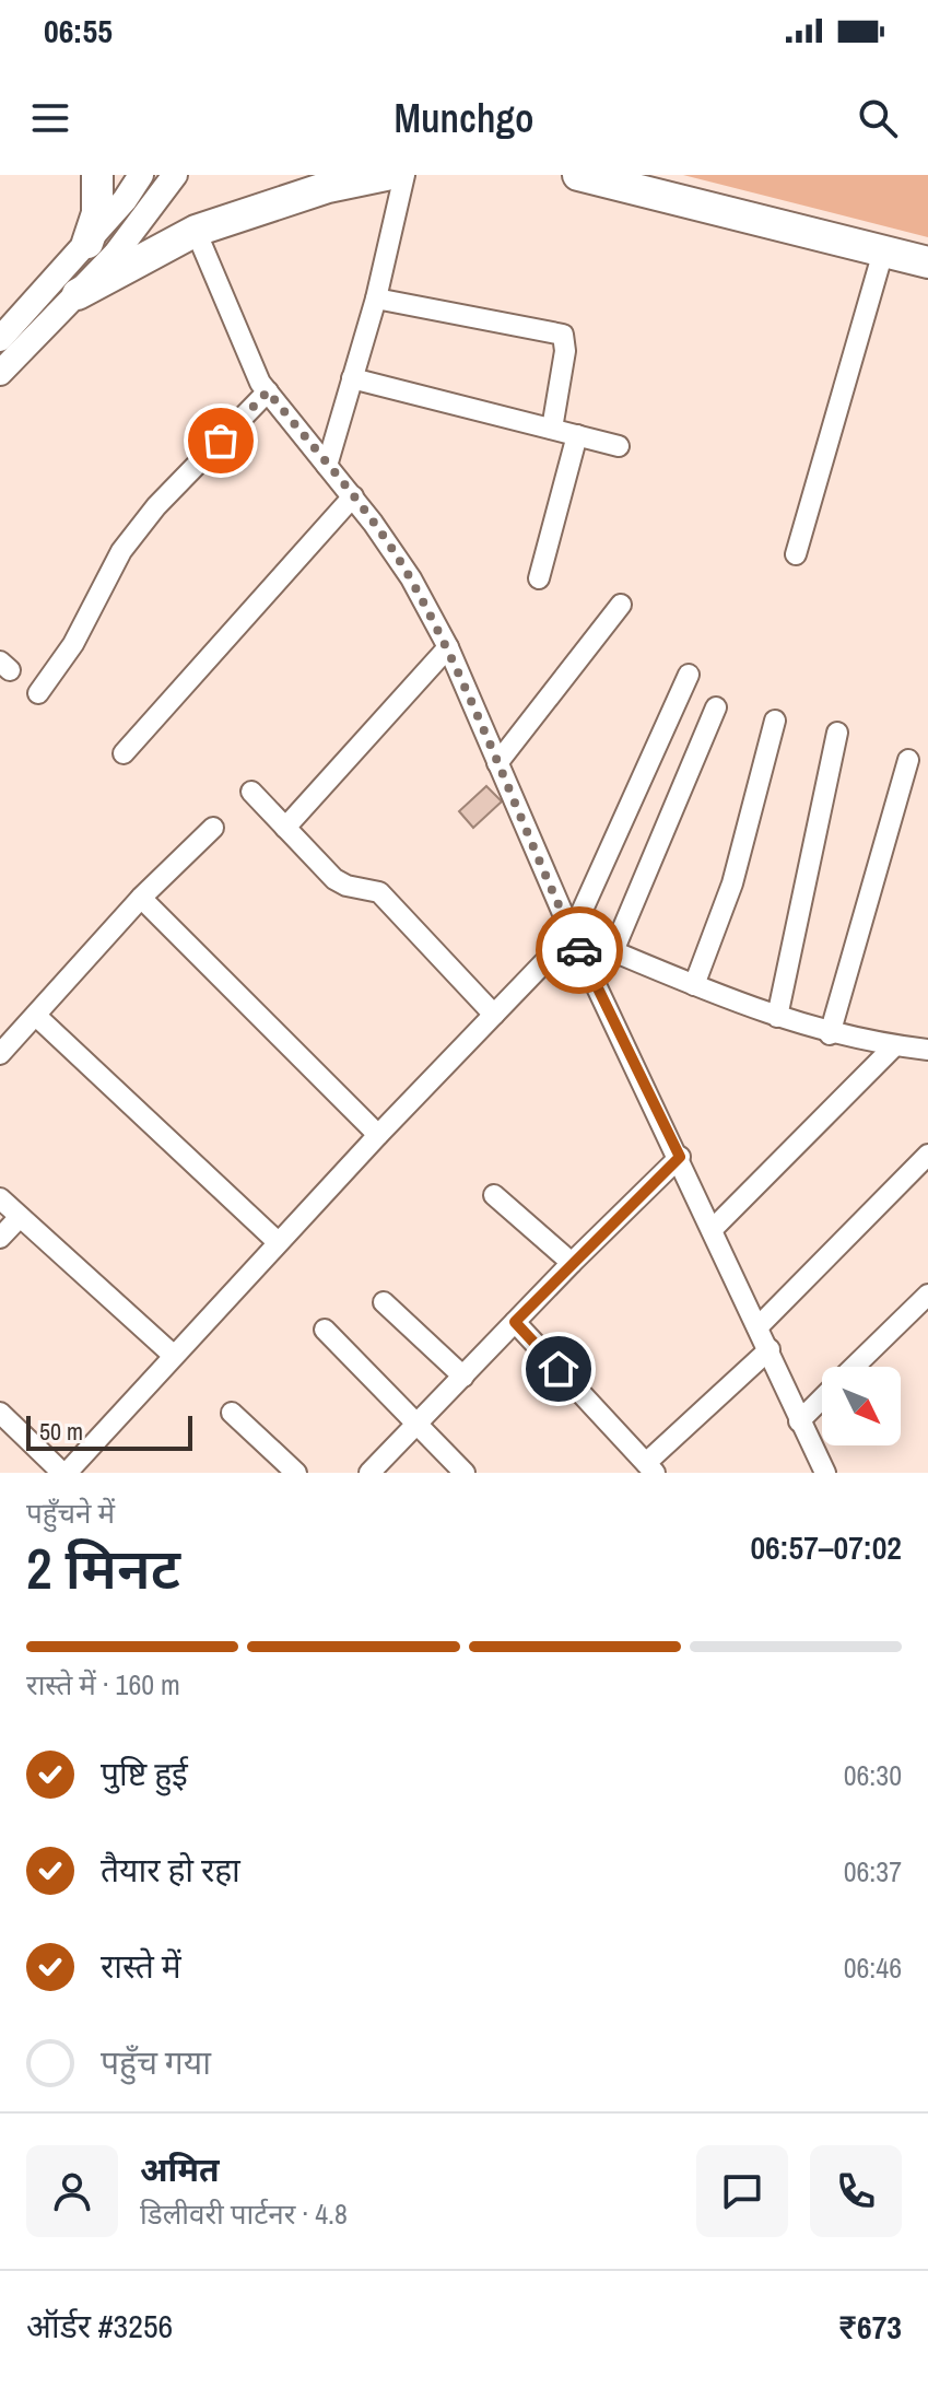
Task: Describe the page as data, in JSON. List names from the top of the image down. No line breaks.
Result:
{"scale_bar":"50 m","north":"bottom right","page":{"status":"06:55","header":"Munchgo","scale":"50 m","heading":["2 मिनट","पहुँचने में","06:57–07:02"],"panel":["अमित","डिलीवरी पार्टनर · 4.8","ऑर्डर #3256","₹673"],"bar":"रास्ते में · 160 m","list":[["पुष्टि हुई","06:30"],["तैयार हो रहा","06:37"],["रास्ते में","06:46"],"पहुँच गया"]}}
